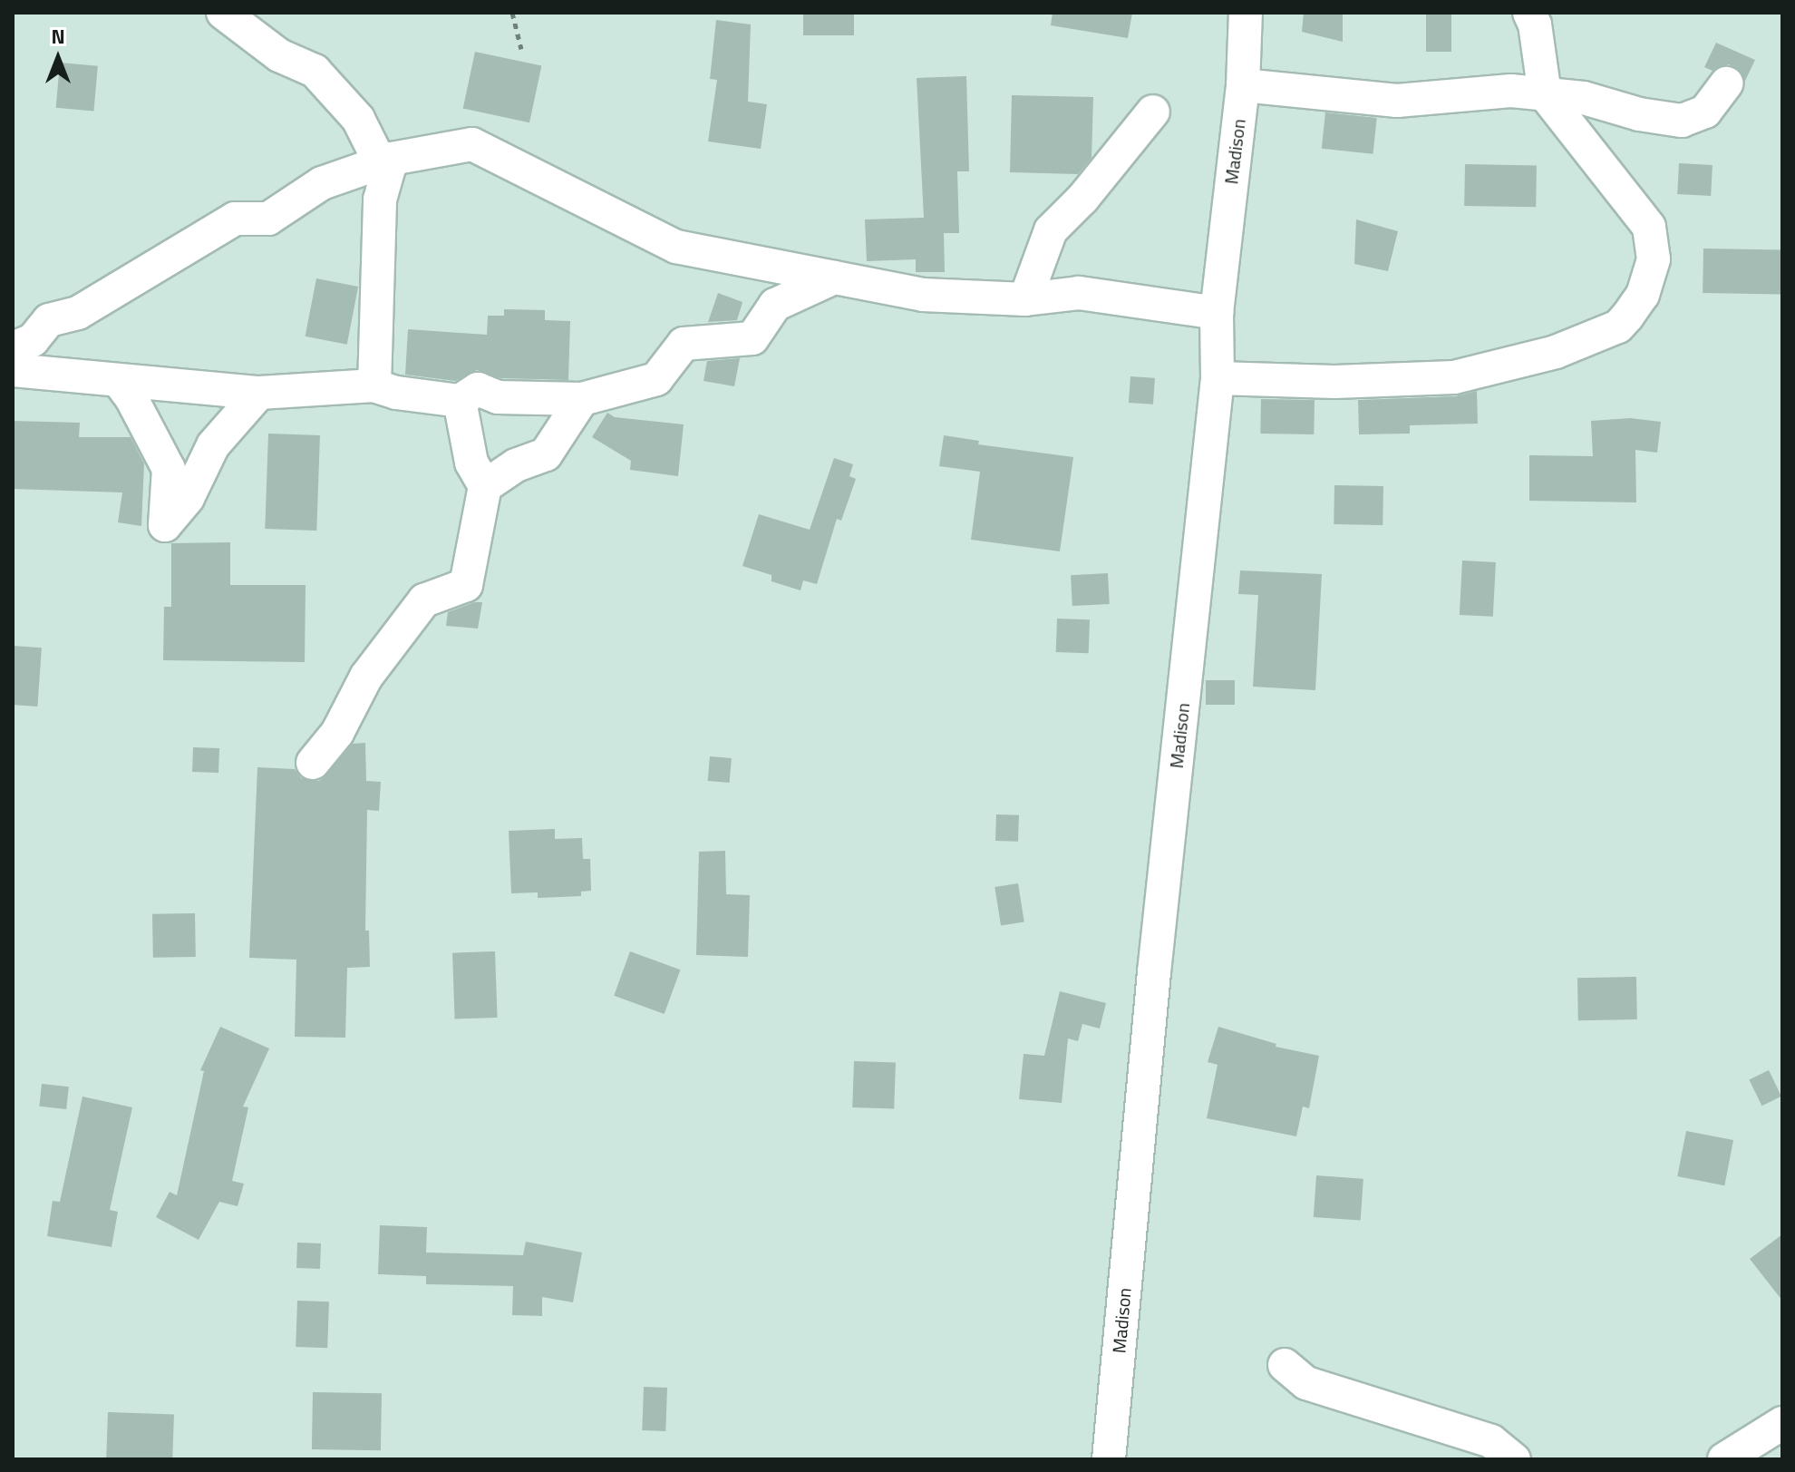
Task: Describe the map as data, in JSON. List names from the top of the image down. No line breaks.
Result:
{"streets":{"street":["Madison"]},"north":"top"}
